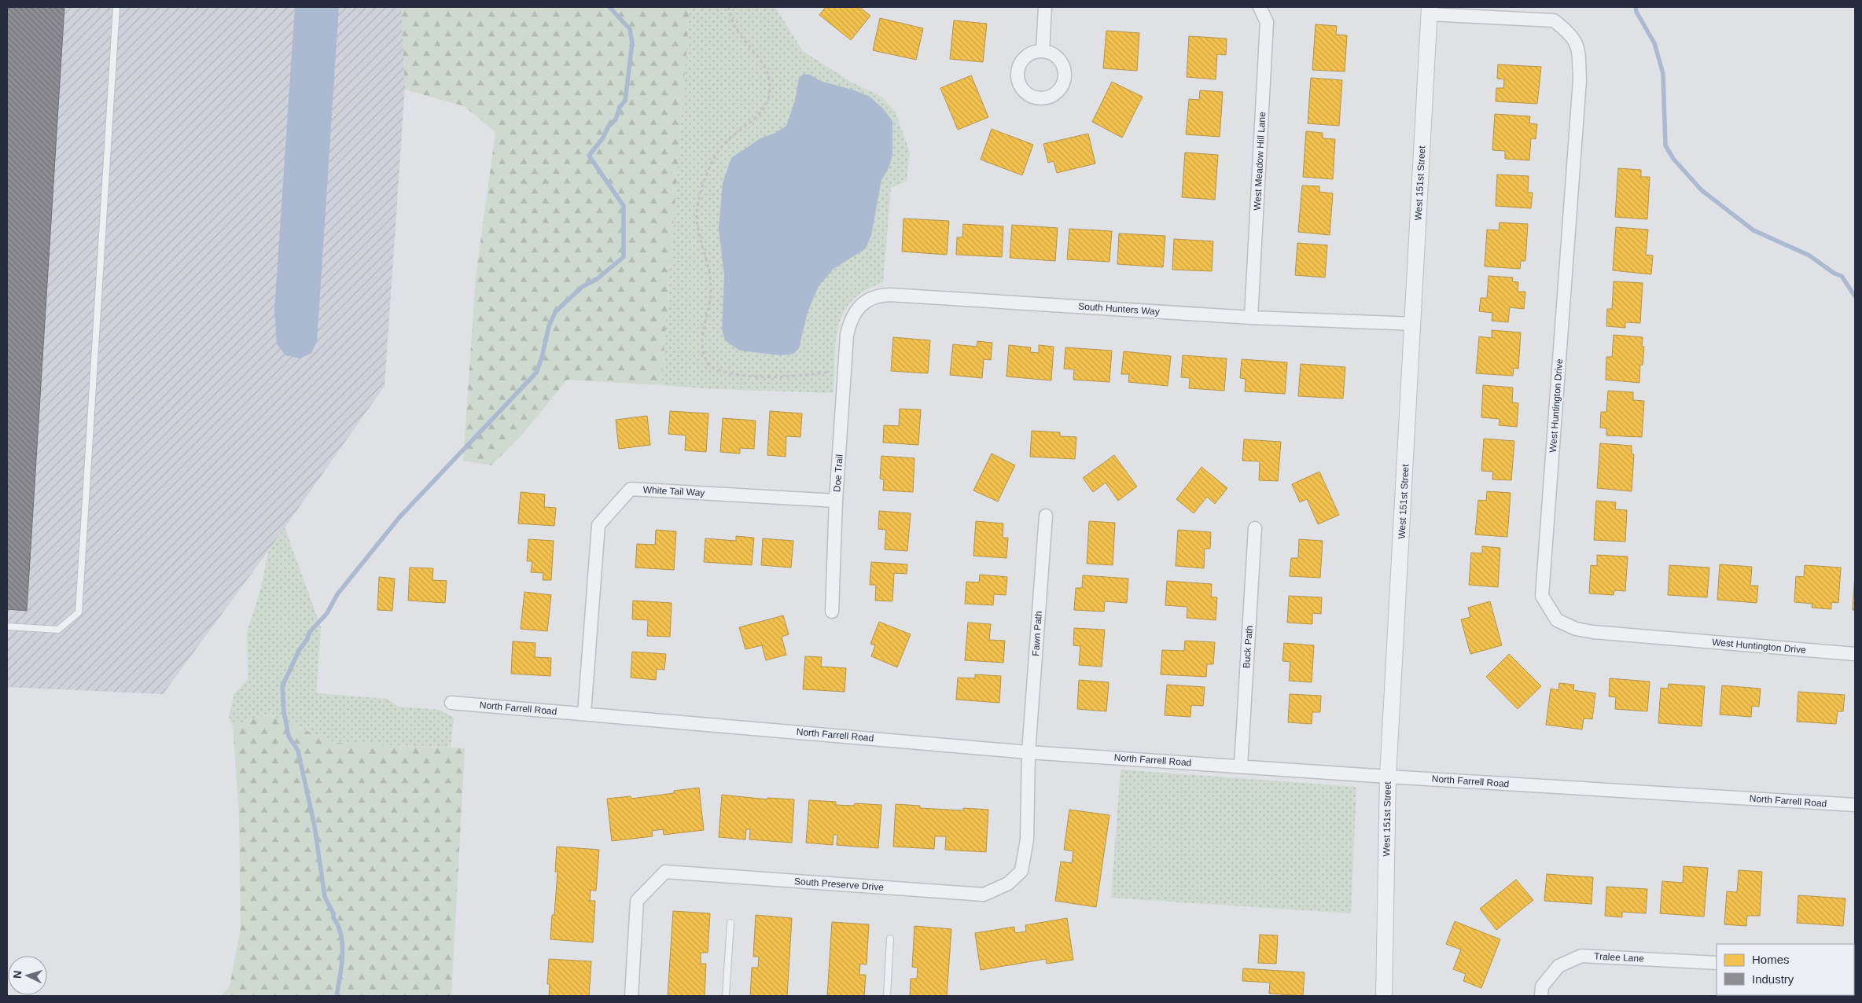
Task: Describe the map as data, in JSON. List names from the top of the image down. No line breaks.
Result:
{"streets":{"street":["West Meadow Hill Lane","West 151st Street","South Hunters Way","West Huntington Drive","Doe Trail","White Tail Way","Fawn Path","Buck Path","North Farrell Road","South Preserve Drive","Tralee Lane"]},"crossings":[["West Meadow Hill Lane","South Hunters Way"],["West 151st Street","South Hunters Way"],["West 151st Street","West Huntington Drive"],["West 151st Street","North Farrell Road"],["South Hunters Way","Doe Trail"],["Doe Trail","White Tail Way"],["White Tail Way","North Farrell Road"],["Fawn Path","North Farrell Road"],["Fawn Path","South Preserve Drive"],["Buck Path","North Farrell Road"],["North Farrell Road","South Preserve Drive"]],"legend":["Homes","Industry"],"north":"left"}
